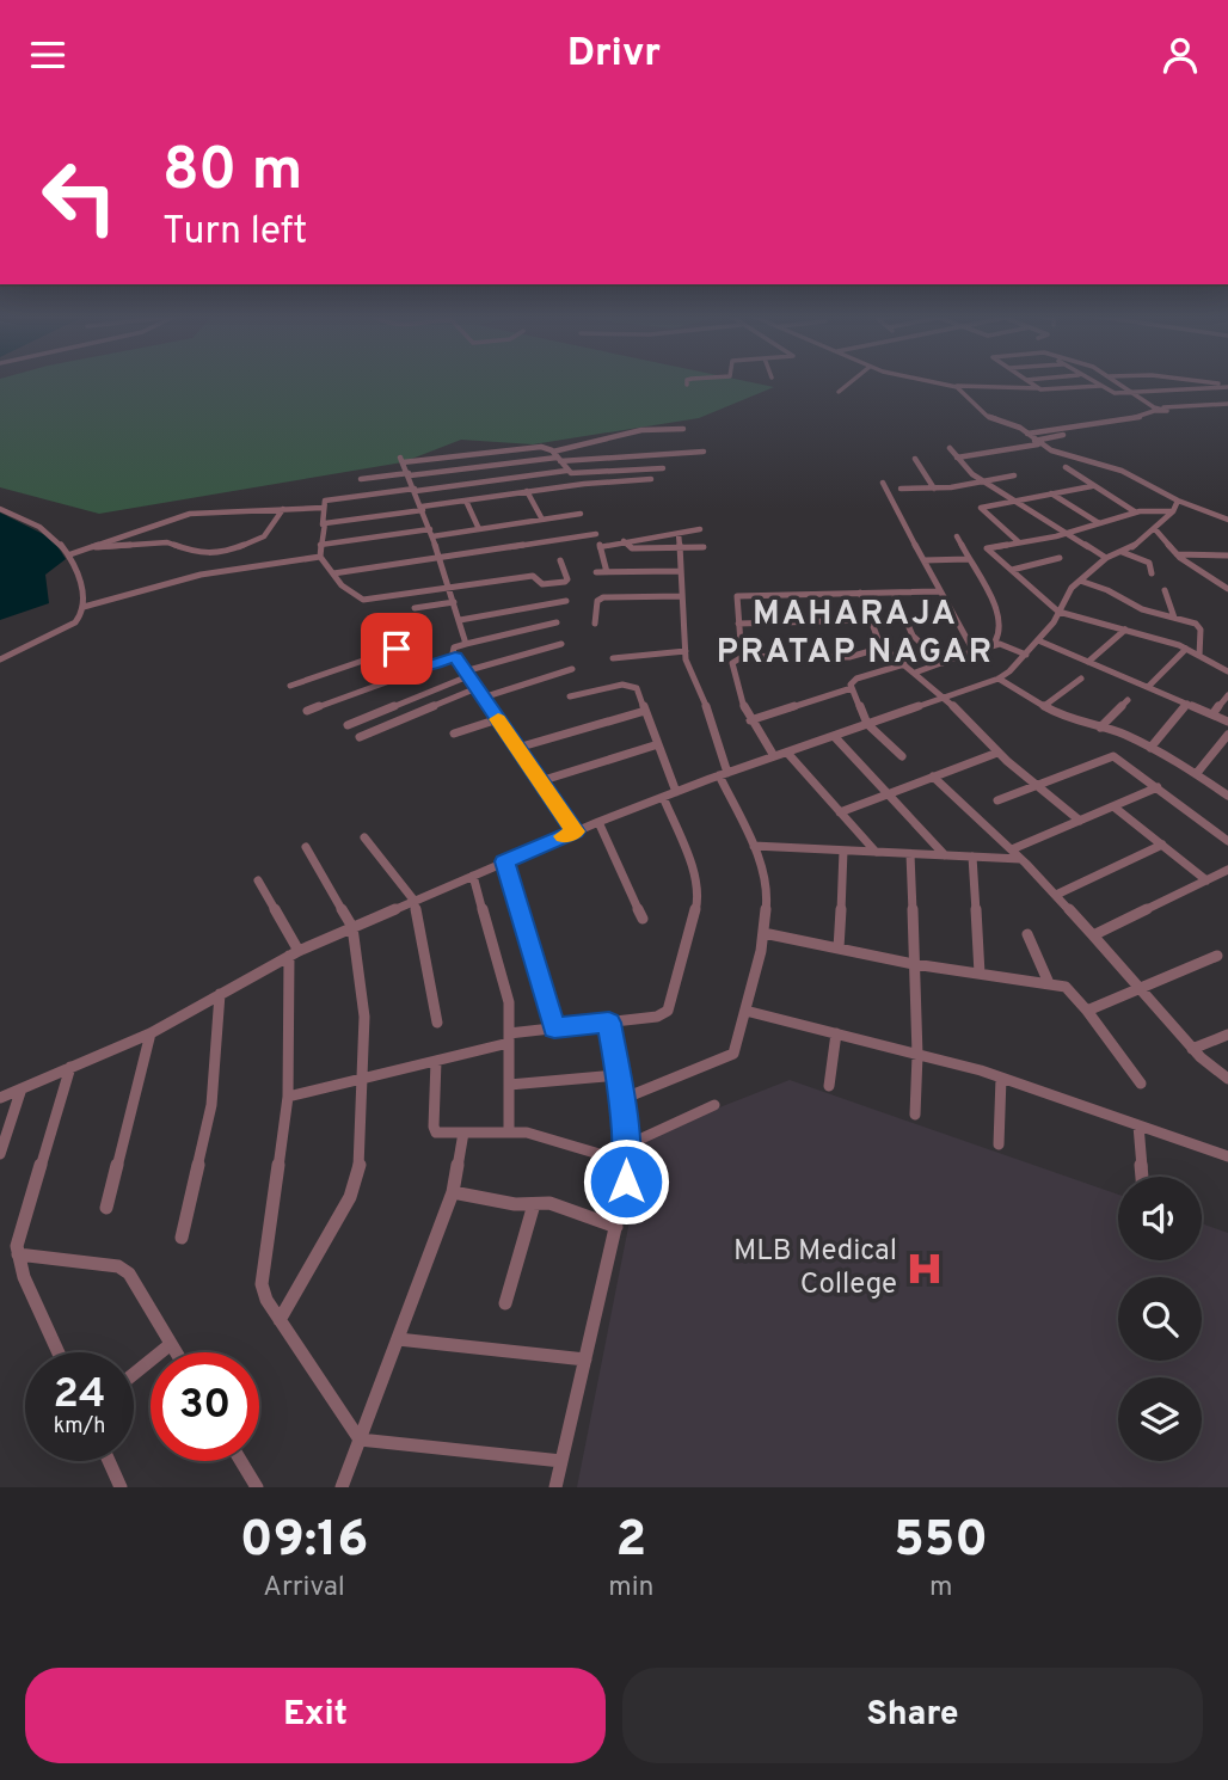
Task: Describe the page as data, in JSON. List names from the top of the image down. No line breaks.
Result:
{"districts":["MAHARAJA PRATAP NAGAR"],"places":{"hospital":["MLB Medical College"]},"page":{"header":"Drivr","turn":["80 m","Turn left"],"speed":"24 km/h","limit":"30","eta":["09:16","Arrival","2","min","550","m"],"buttons":["Exit","Share"]}}
